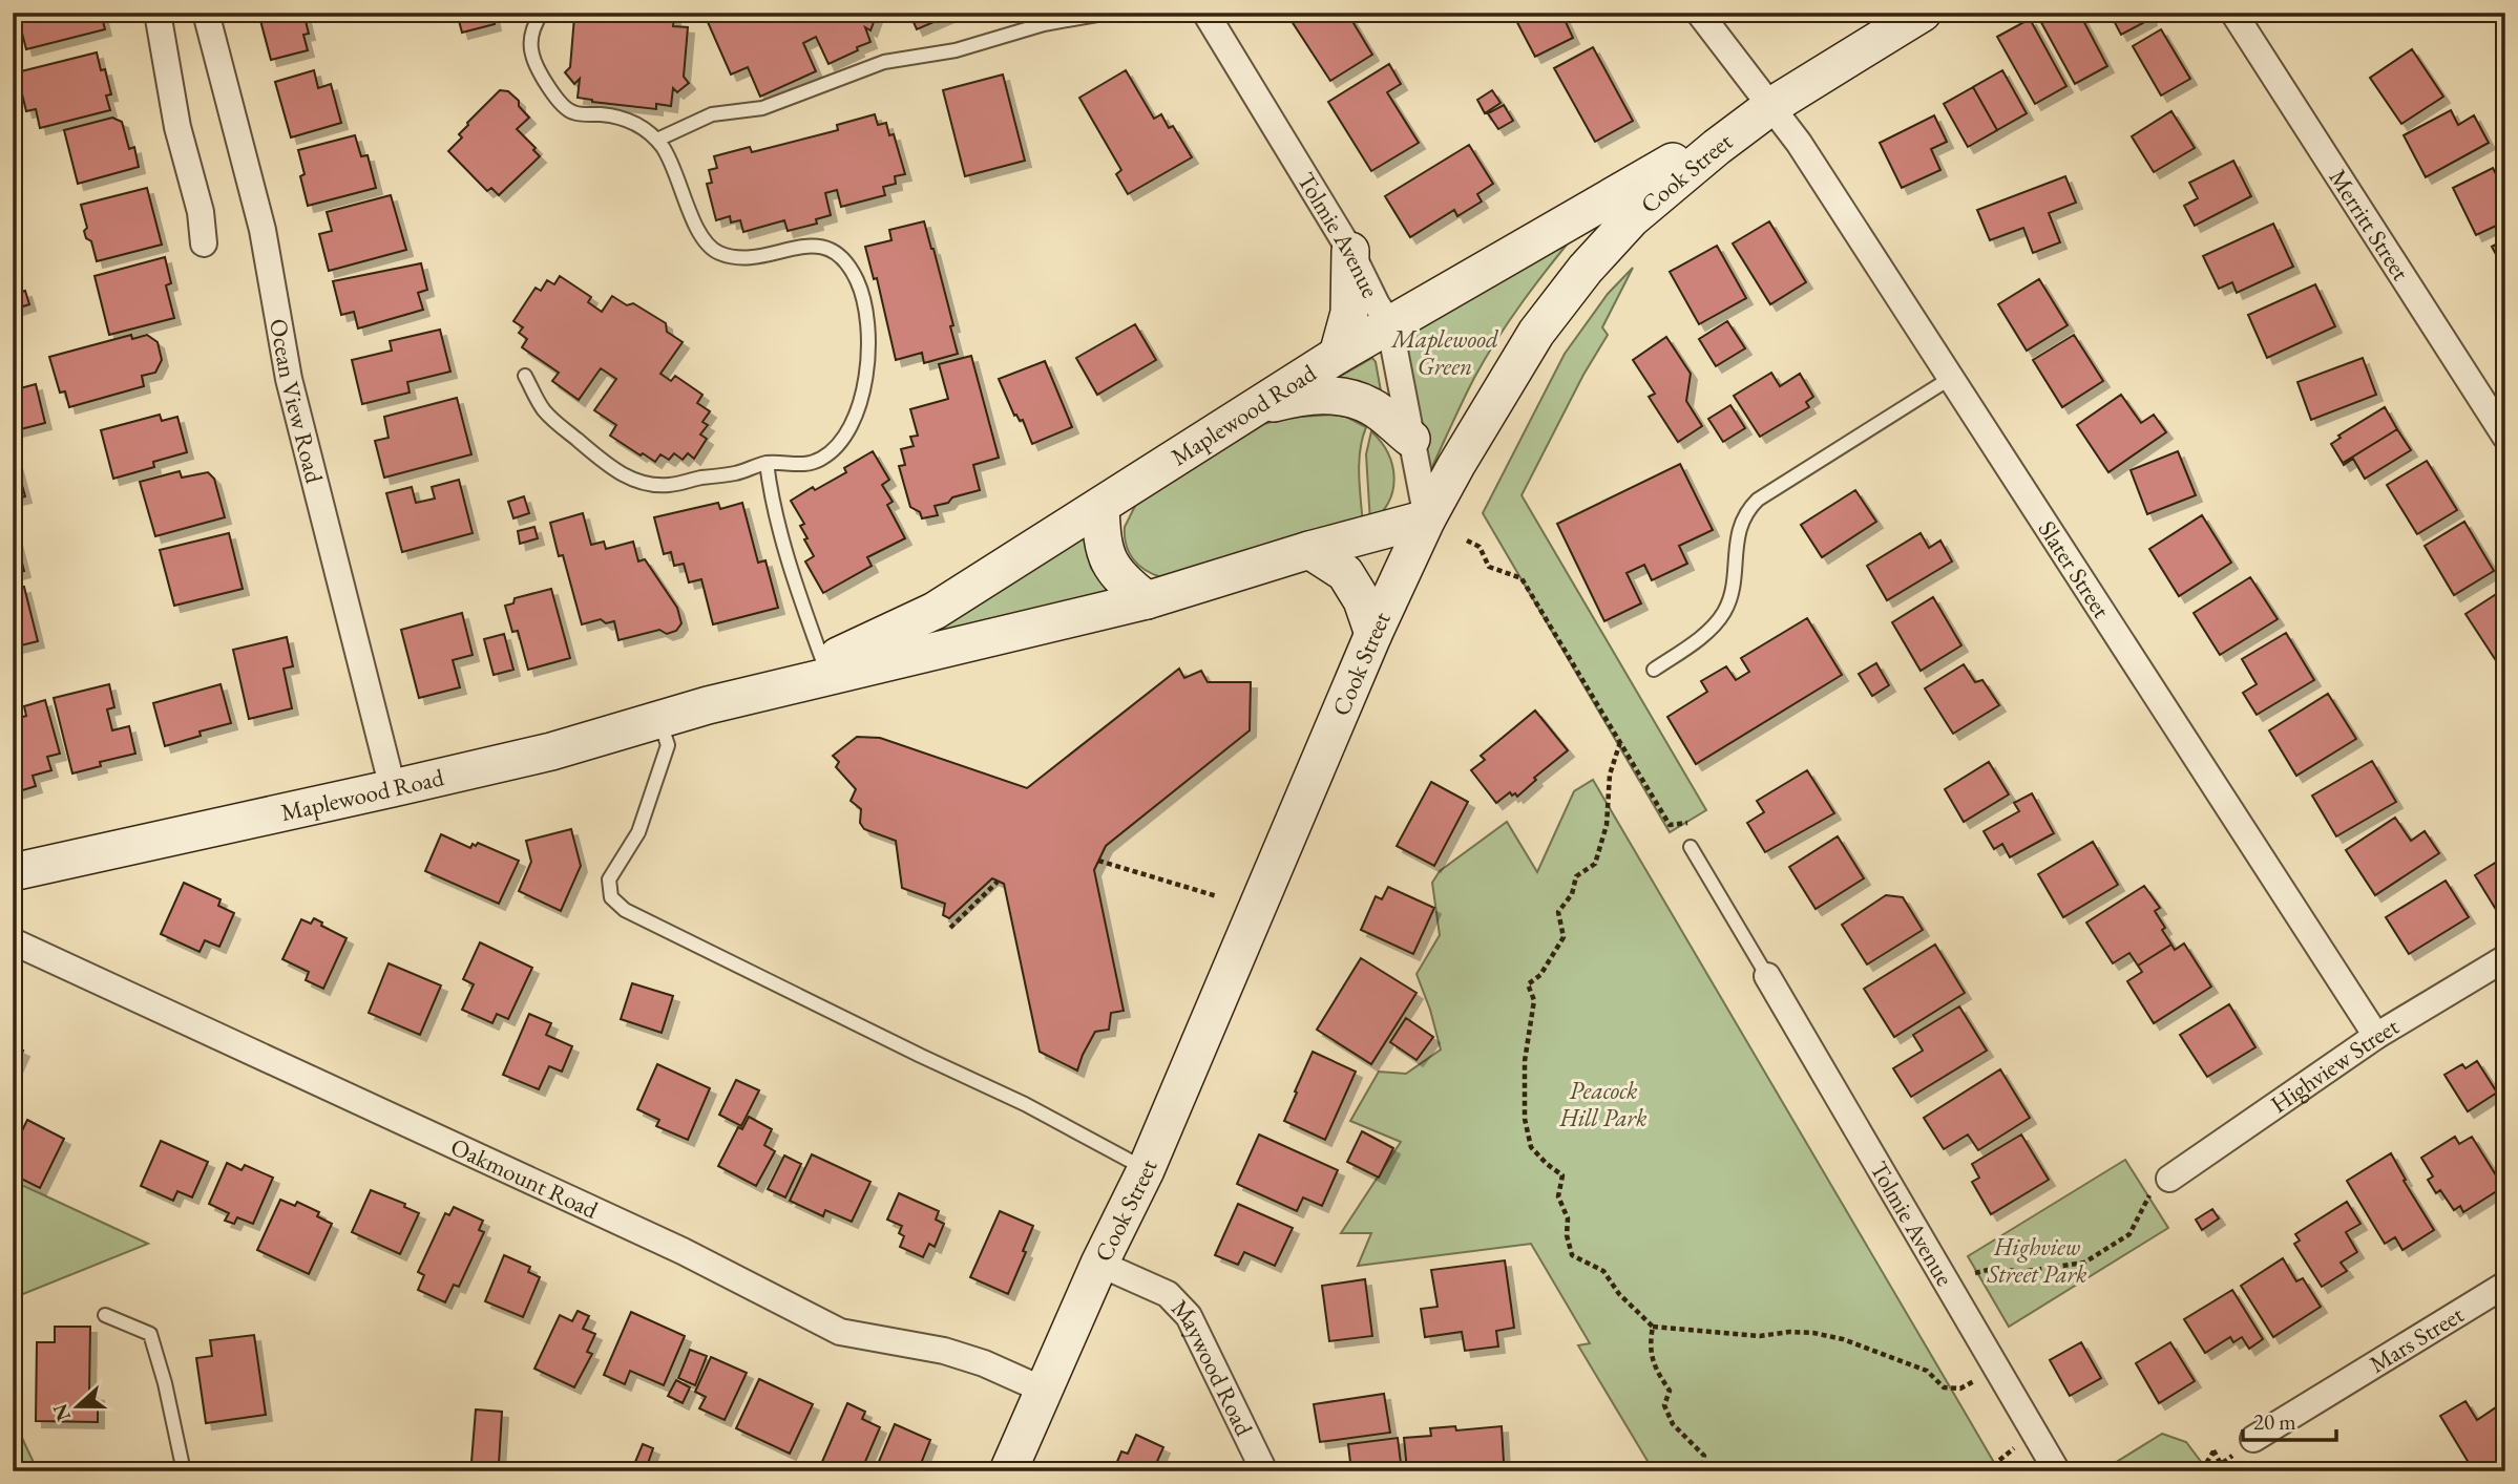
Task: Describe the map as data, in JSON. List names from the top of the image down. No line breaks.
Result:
{"streets":{"street":["Cook Street","Merritt Street","Tolmie Avenue","Ocean View Road","Maplewood Road","Slater Street","Highview Street","Oakmount Road","Mars Street","Maywood Road"]},"crossings":[["Cook Street","Tolmie Avenue"],["Cook Street","Maplewood Road"],["Cook Street","Slater Street"],["Cook Street","Oakmount Road"],["Cook Street","Maywood Road"],["Tolmie Avenue","Maplewood Road"],["Ocean View Road","Maplewood Road"],["Maplewood Road","Slater Street"],["Slater Street","Highview Street"]],"parks":["Maplewood Green","Peacock Hill Park","Highview Street Park"],"scale_bar":"20 m","north":"left"}
